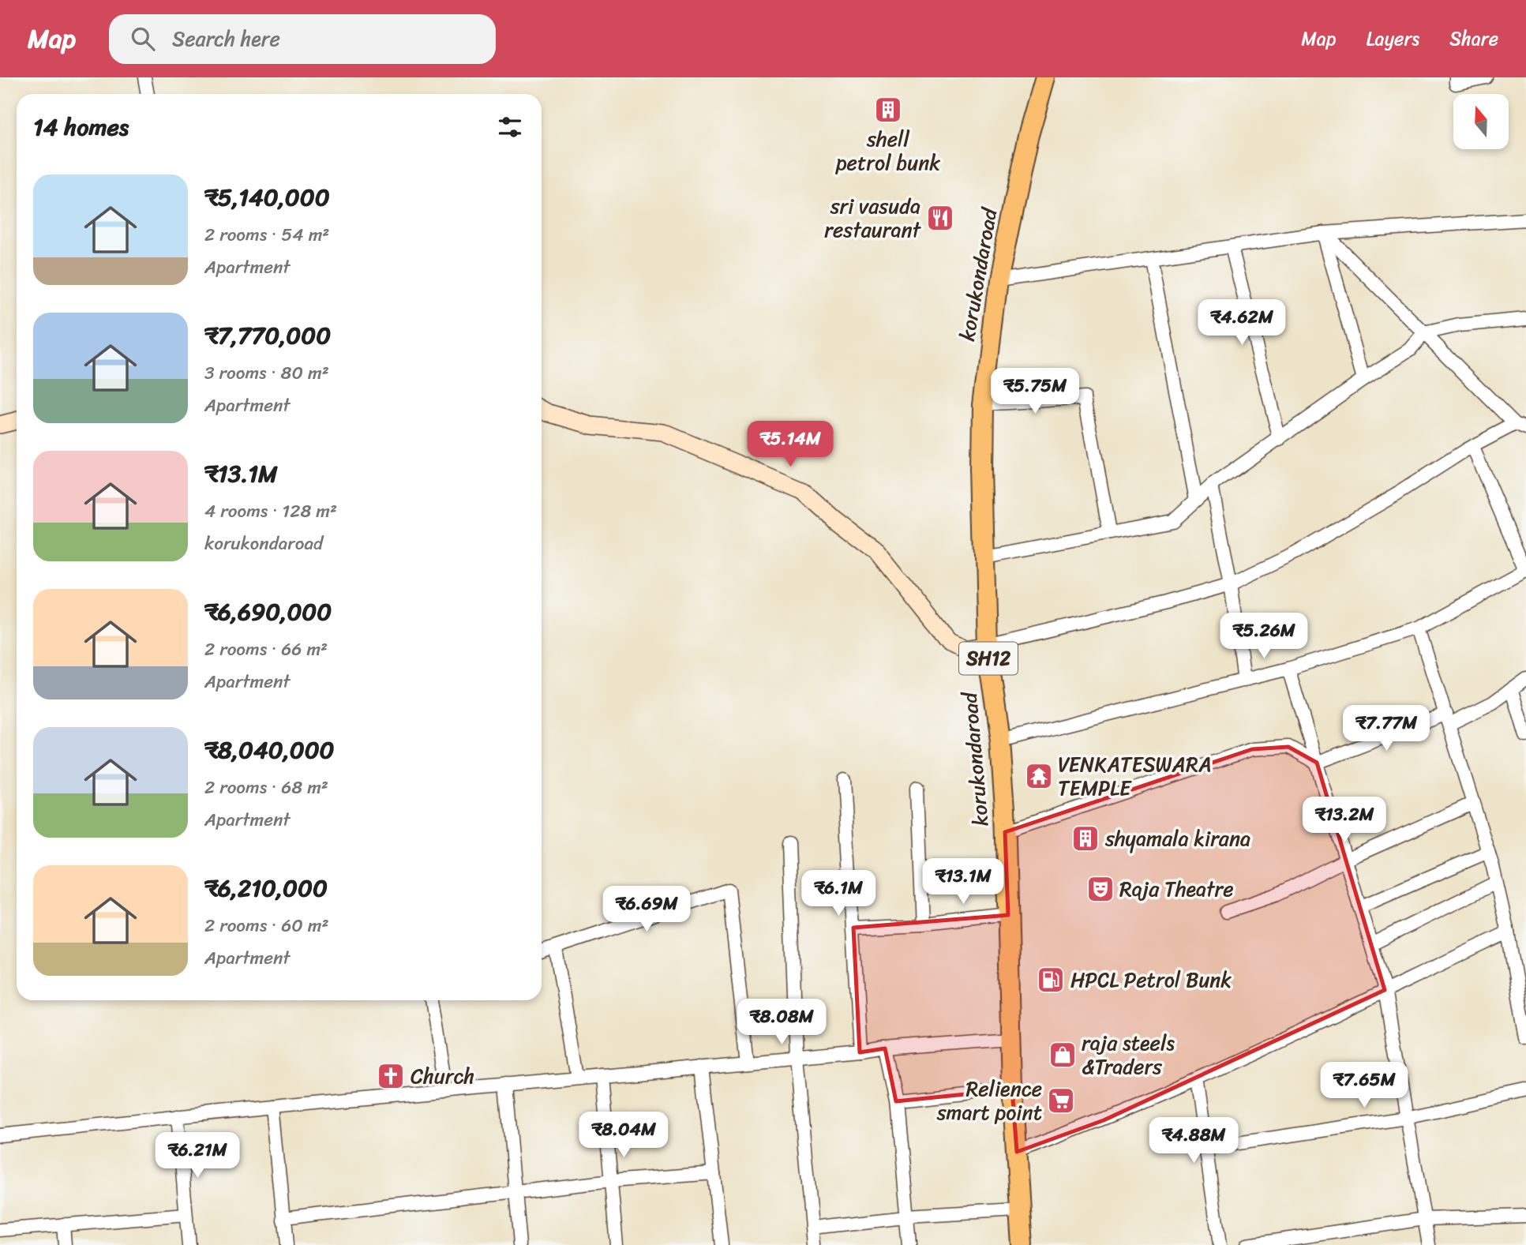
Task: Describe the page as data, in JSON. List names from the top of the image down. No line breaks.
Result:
{"streets":{"main road":["korukondaroad","SH12"]},"places":{"building":["shell petrol bunk","shyamala kirana"],"restaurant":["sri vasuda restaurant"],"temple":["VENKATESWARA TEMPLE"],"theatre":["Raja Theatre"],"fuel station":["HPCL Petrol Bunk"],"shop":["raja steels &Traders"],"church":["Church"],"supermarket":["Relience smart point"]},"north":"top","page":{"header":"Map","search":"Search here","nav":["Map","Layers","Share"],"heading":"14 homes","list":[{"name":"₹5,140,000","note":"2 rooms · 54 m² · Apartment"},{"name":"₹7,770,000","note":"3 rooms · 80 m² · Apartment"},{"name":"₹13.1M","note":"4 rooms · 128 m² · korukondaroad"},{"name":"₹6,690,000","note":"2 rooms · 66 m² · Apartment"},{"name":"₹8,040,000","note":"2 rooms · 68 m² · Apartment"},{"name":"₹6,210,000","note":"2 rooms · 60 m² · Apartment"}],"price":["₹4.62M","₹5.75M","₹5.14M","₹5.26M","₹7.77M","₹13.2M","₹13.1M","₹6.1M","₹6.69M","₹8.08M","₹7.65M","₹8.04M","₹4.88M","₹6.21M"]}}
